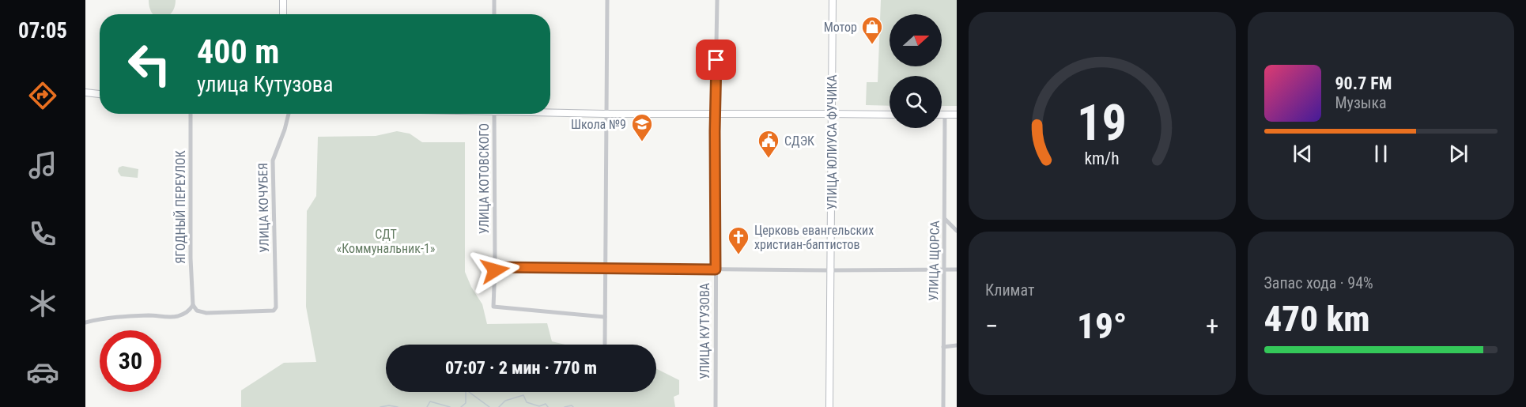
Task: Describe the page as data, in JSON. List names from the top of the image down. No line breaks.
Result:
{"streets":{"main road":["УЛИЦА ЮЛИУСА ФУЧИКА"],"street":["УЛИЦА КОТОВСКОГО","ЯГОДНЫЙ ПЕРЕУЛОК","УЛИЦА КОЧУБЕЯ","УЛИЦА ЩОРСА","УЛИЦА КУТУЗОВА"]},"crossings":[["ЯГОДНЫЙ ПЕРЕУЛОК","УЛИЦА КОЧУБЕЯ"]],"parks":["СДТ «Коммунальник-1»"],"places":{"shop":["Мотор"],"school or university":["Школа №9"],"public building":["СДЭК"],"church":["Церковь евангельских христиан-баптистов"]},"north":"right","page":{"tabs":"07:05","turn":["400 m","улица Кутузова"],"song":["90.7 FM","Музыка"],"tile":["Климат",["Запас хода · 94%","470 km"]],"heat":["−","19°","+"],"limit":"30","trip":"07:07 · 2 мин · 770 m","gauge":["19","km/h"]}}
